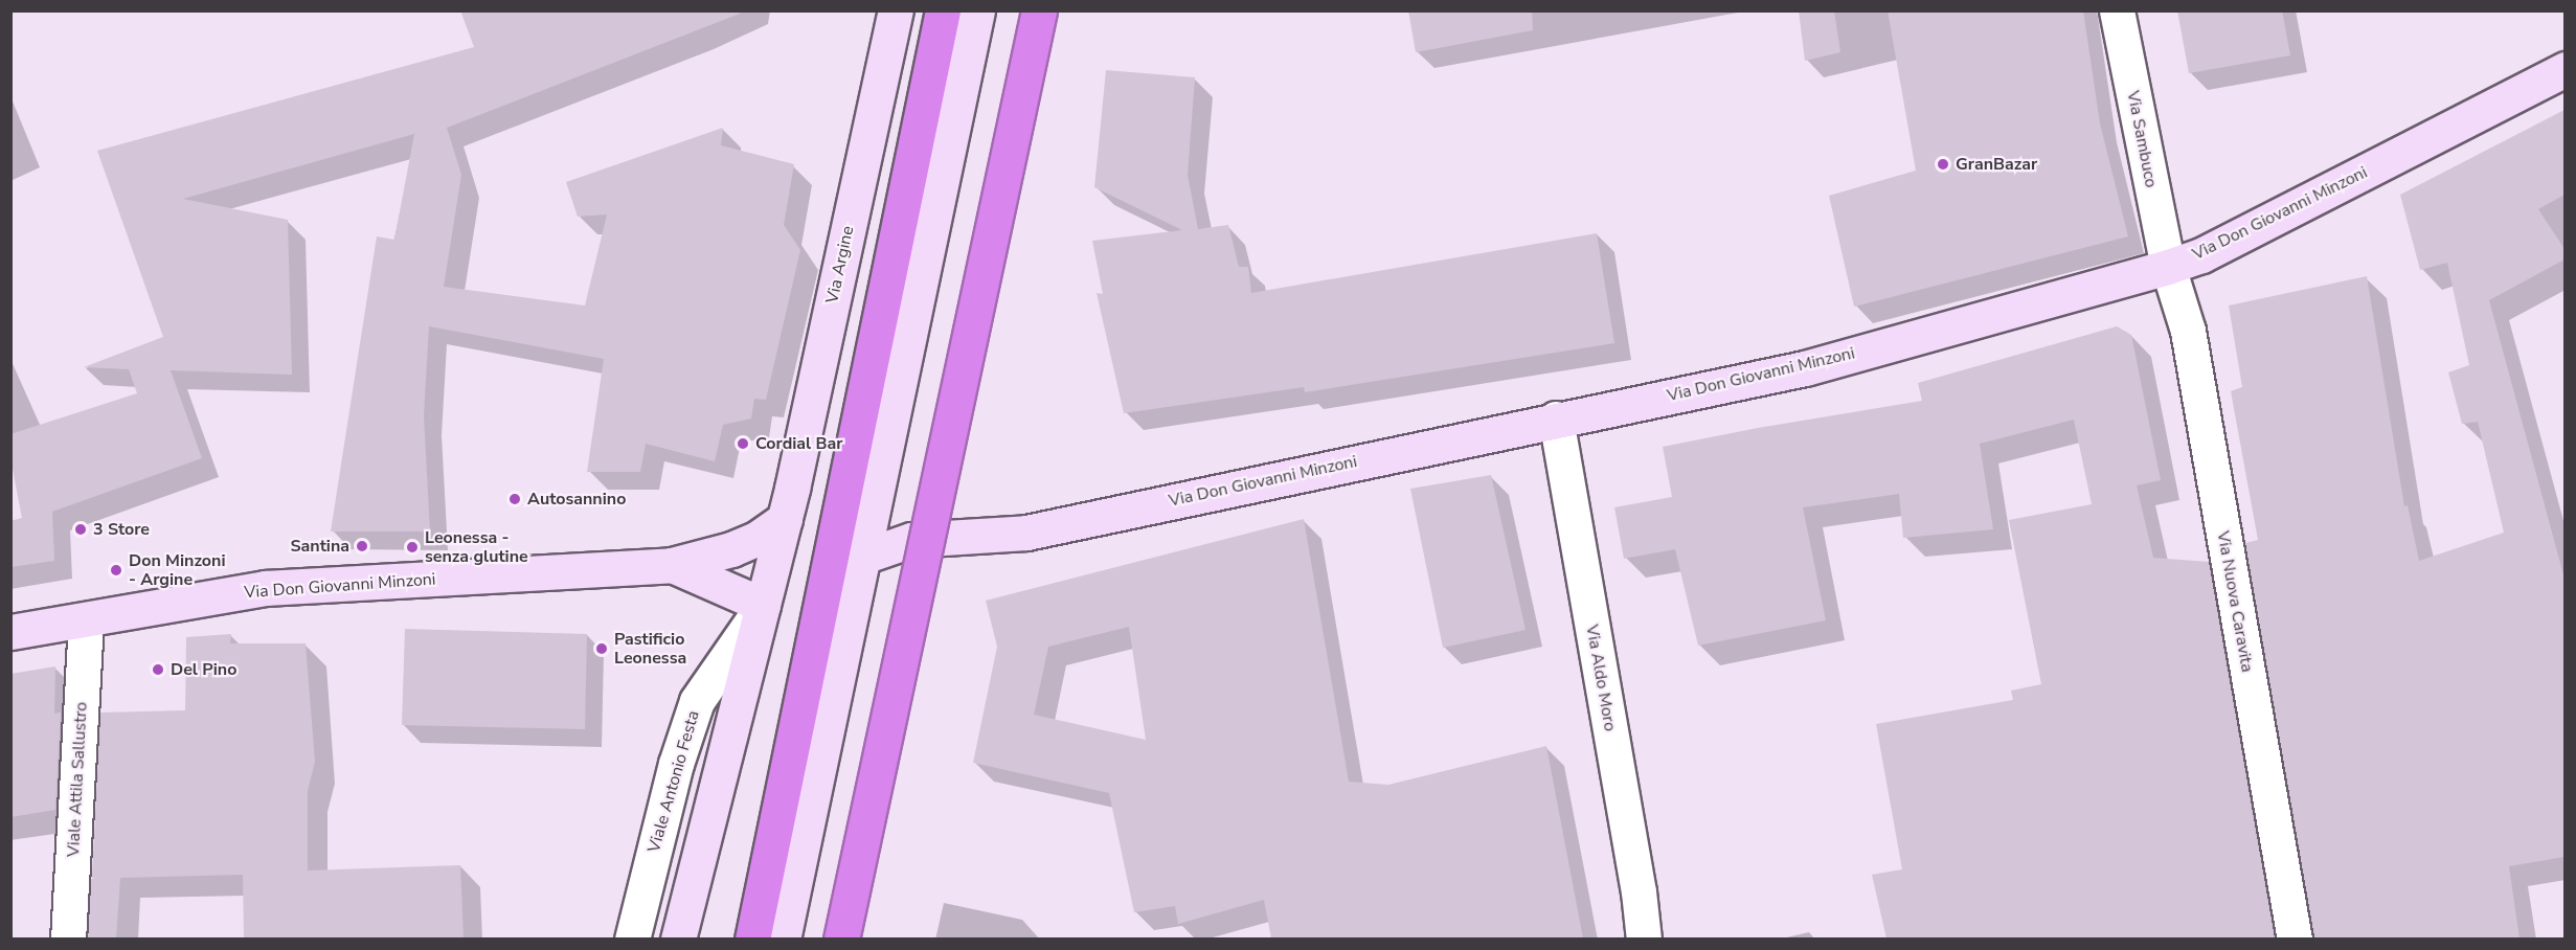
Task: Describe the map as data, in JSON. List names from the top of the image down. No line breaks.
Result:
{"streets":{"street":["Via Sambuco","Via Don Giovanni Minzoni","Via Argine","Via Nuova Caravita","Via Aldo Moro","Viale Attila Sallustro","Viale Antonio Festa"]},"crossings":[["Via Sambuco","Via Don Giovanni Minzoni"],["Via Sambuco","Via Nuova Caravita"],["Via Don Giovanni Minzoni","Via Argine"],["Via Don Giovanni Minzoni","Via Nuova Caravita"],["Via Don Giovanni Minzoni","Via Aldo Moro"],["Via Don Giovanni Minzoni","Viale Attila Sallustro"],["Via Don Giovanni Minzoni","Viale Antonio Festa"],["Via Argine","Viale Antonio Festa"]],"places":["GranBazar","Cordial Bar","Autosannino","3 Store","Santina","Leonessa - senza glutine","Don Minzoni - Argine","Pastificio Leonessa","Del Pino"]}
